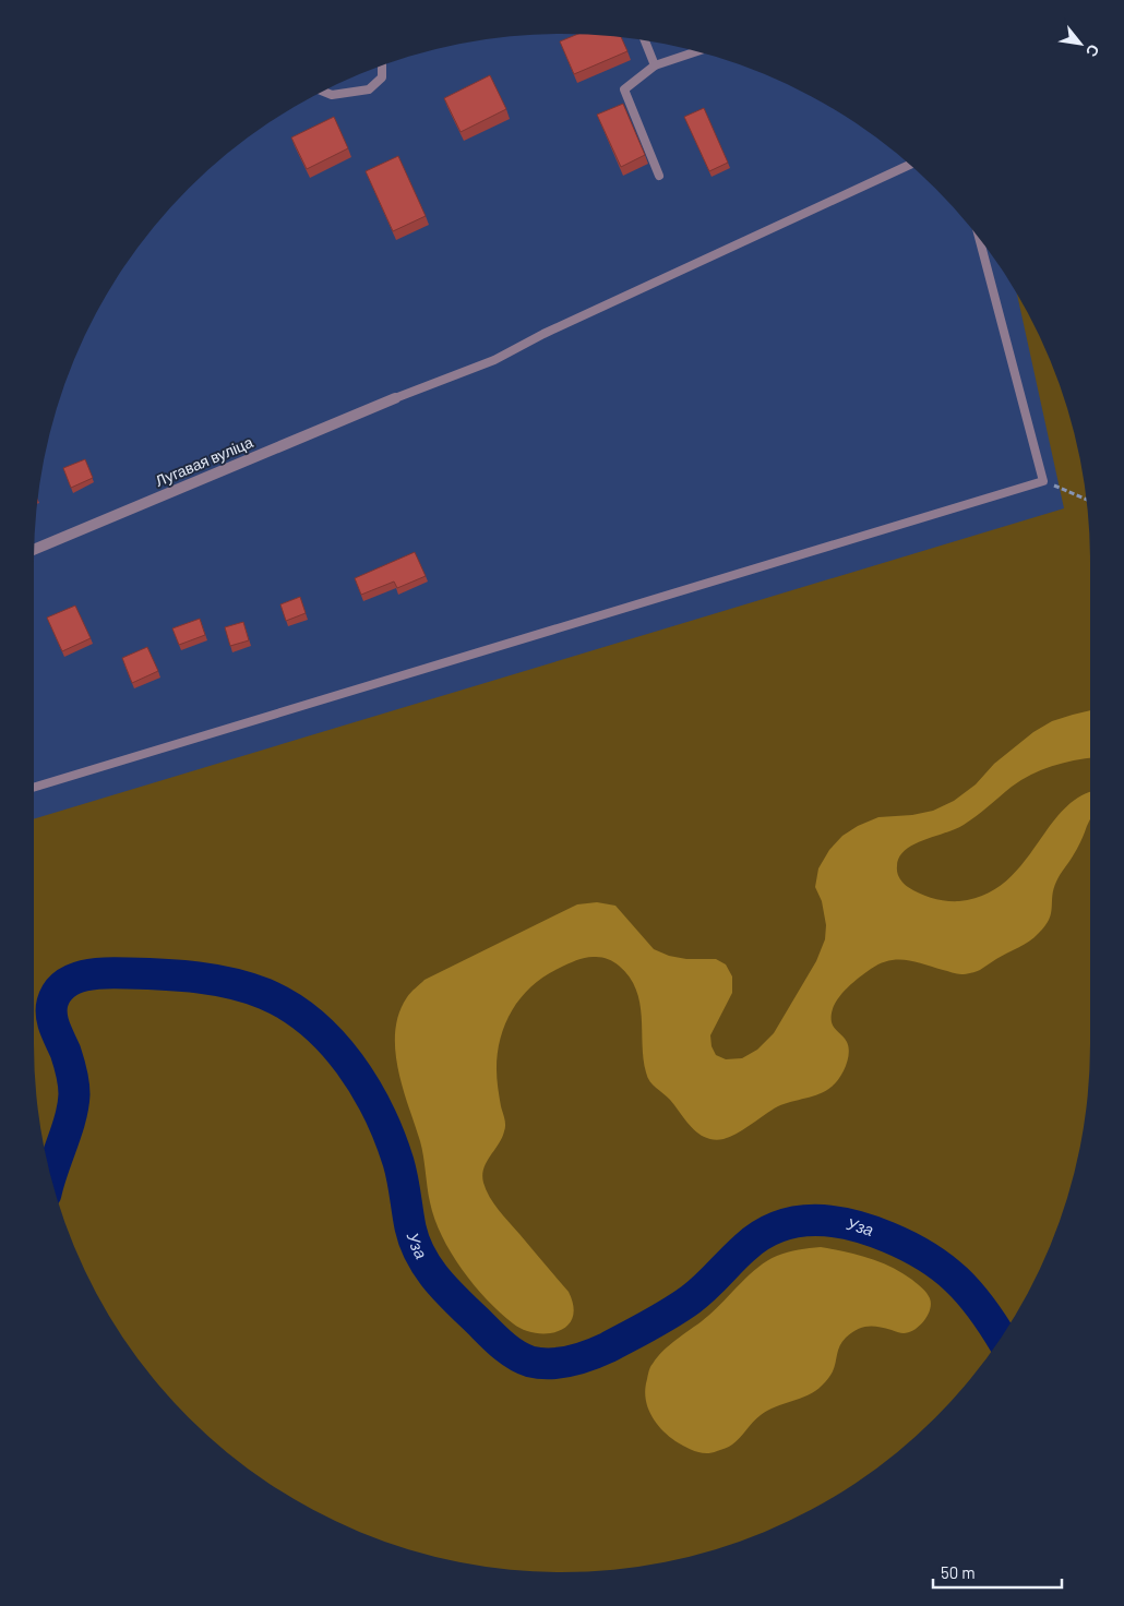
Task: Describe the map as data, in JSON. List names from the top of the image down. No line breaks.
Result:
{"streets":{"street":["Лугавая вуліца"]},"water":["Уза"],"scale_bar":"50 m","north":"bottom right"}
